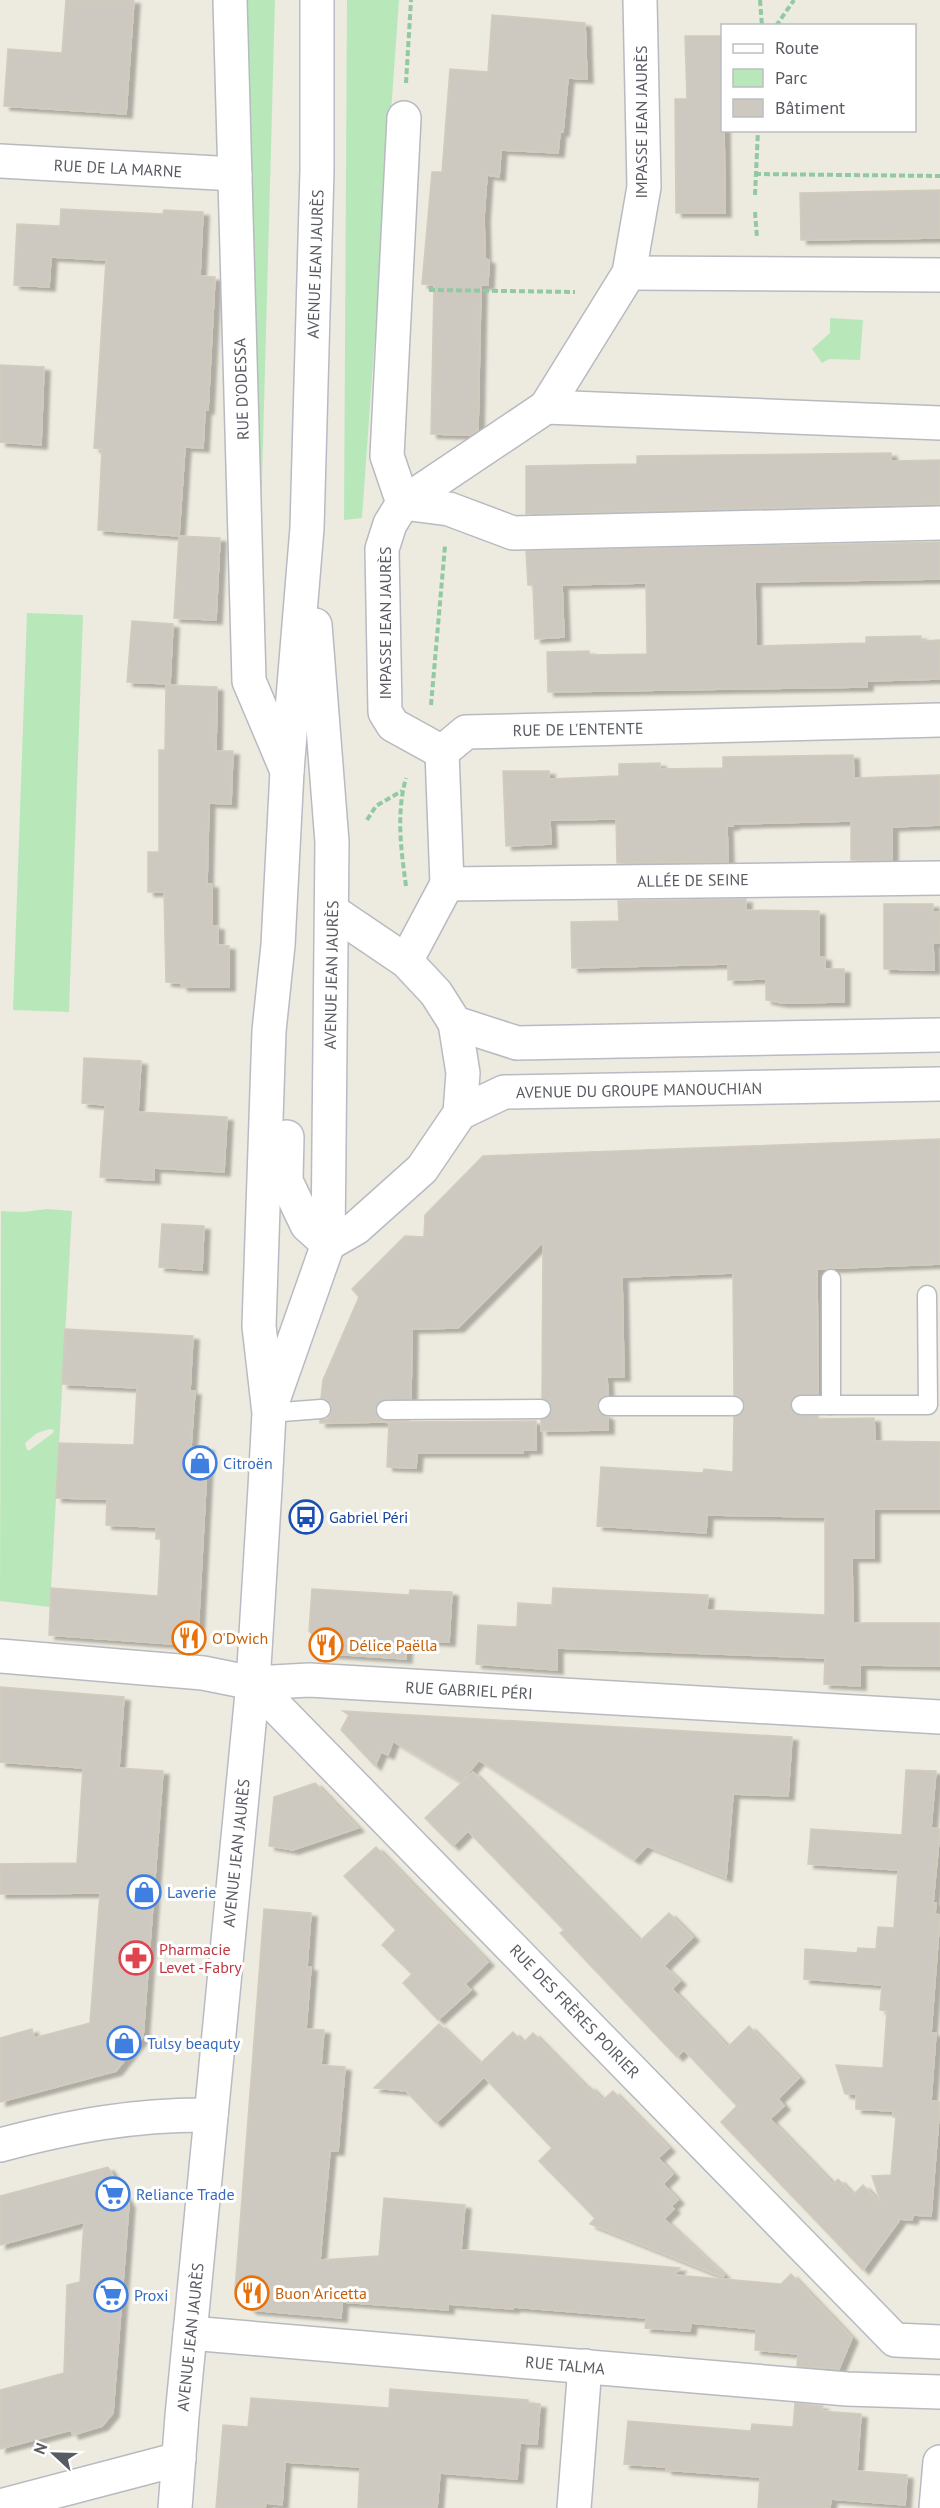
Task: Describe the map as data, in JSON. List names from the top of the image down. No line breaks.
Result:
{"streets":{"street":["IMPASSE JEAN JAURÈS","RUE DE LA MARNE","AVENUE JEAN JAURÈS","RUE D'ODESSA","RUE DE L'ENTENTE","ALLÉE DE SEINE","AVENUE DU GROUPE MANOUCHIAN","RUE GABRIEL PÉRI","RUE DES FRÈRES POIRIER","RUE TALMA"]},"crossings":[["IMPASSE JEAN JAURÈS","RUE DE L'ENTENTE"],["RUE DE LA MARNE","RUE D'ODESSA"],["AVENUE JEAN JAURÈS","RUE D'ODESSA"],["AVENUE JEAN JAURÈS","RUE GABRIEL PÉRI"],["AVENUE JEAN JAURÈS","RUE DES FRÈRES POIRIER"],["AVENUE JEAN JAURÈS","RUE TALMA"],["RUE GABRIEL PÉRI","RUE DES FRÈRES POIRIER"]],"places":{"shop":["Citroën","Laverie","Tulsy beaquty"],"bus stop":["Gabriel Péri"],"restaurant":["O'Dwich","Délice Paëlla","Buon Aricetta"],"pharmacy":["Pharmacie Levet -Fabry"],"supermarket":["Reliance Trade","Proxi"]},"legend":["Route","Parc","Bâtiment"],"north":"left"}
